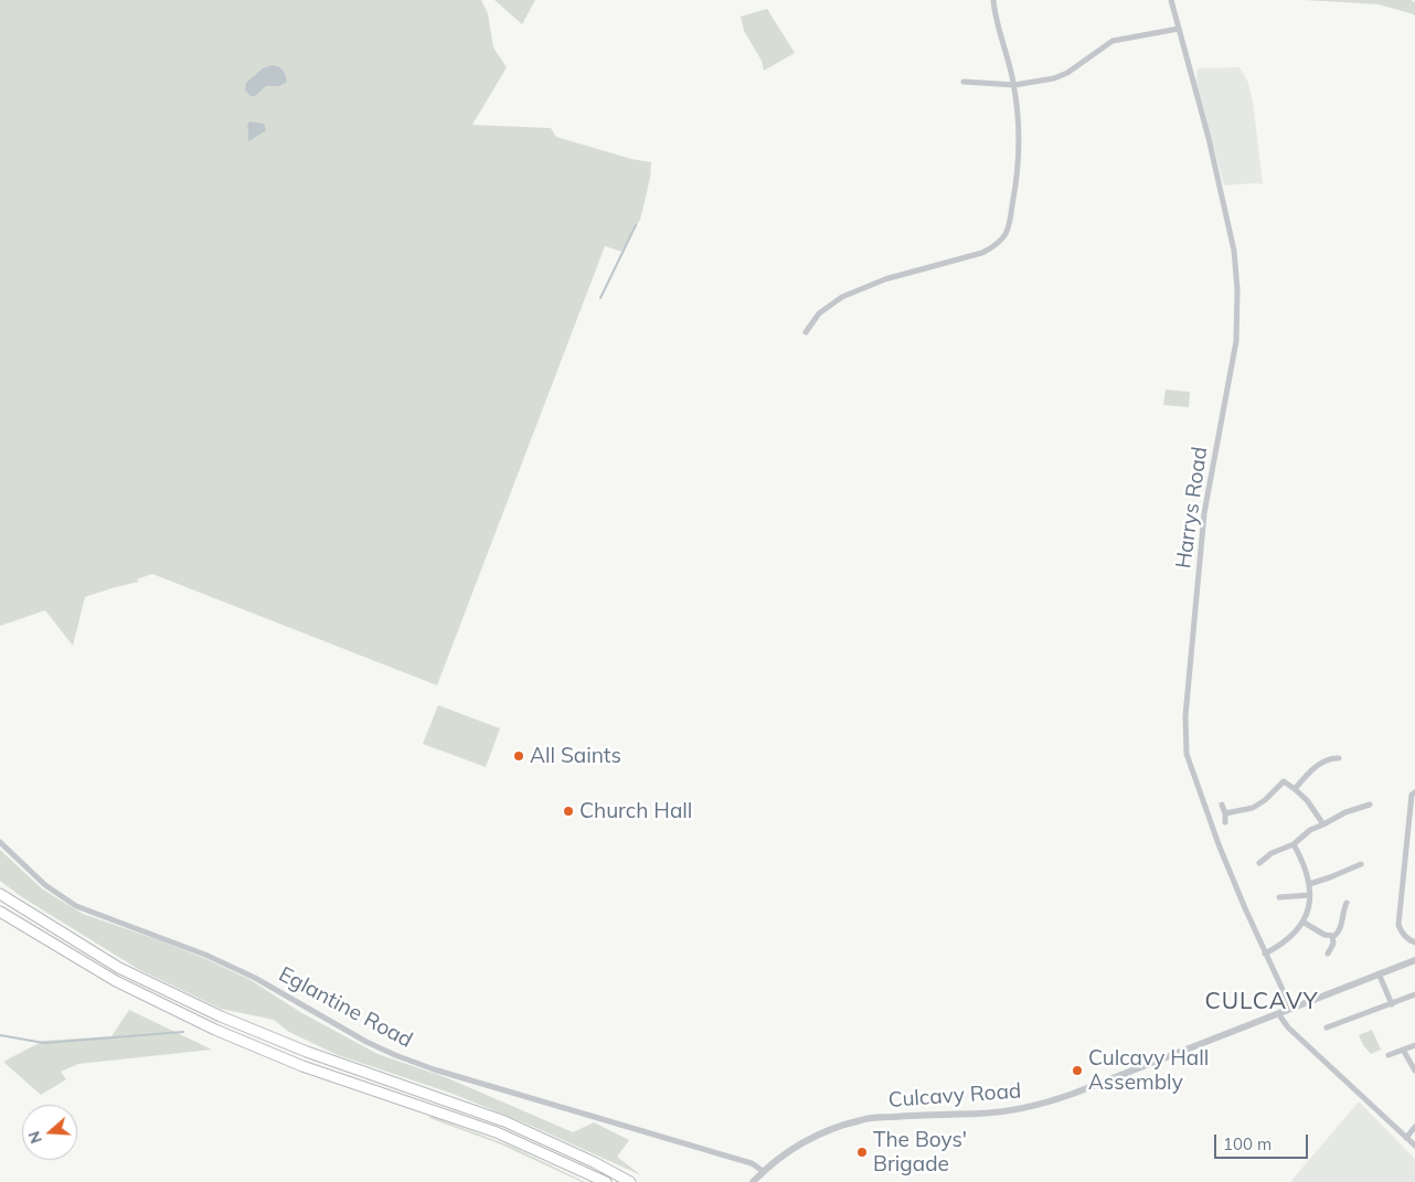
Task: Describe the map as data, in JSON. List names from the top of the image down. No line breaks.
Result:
{"streets":{"street":["Harrys Road","Eglantine Road","Culcavy Road"]},"crossings":[["Harrys Road","Culcavy Road"],["Eglantine Road","Culcavy Road"]],"districts":["CULCAVY"],"places":["All Saints","Church Hall","Culcavy Hall Assembly","The Boys' Brigade"],"scale_bar":"100 m","north":"left"}
